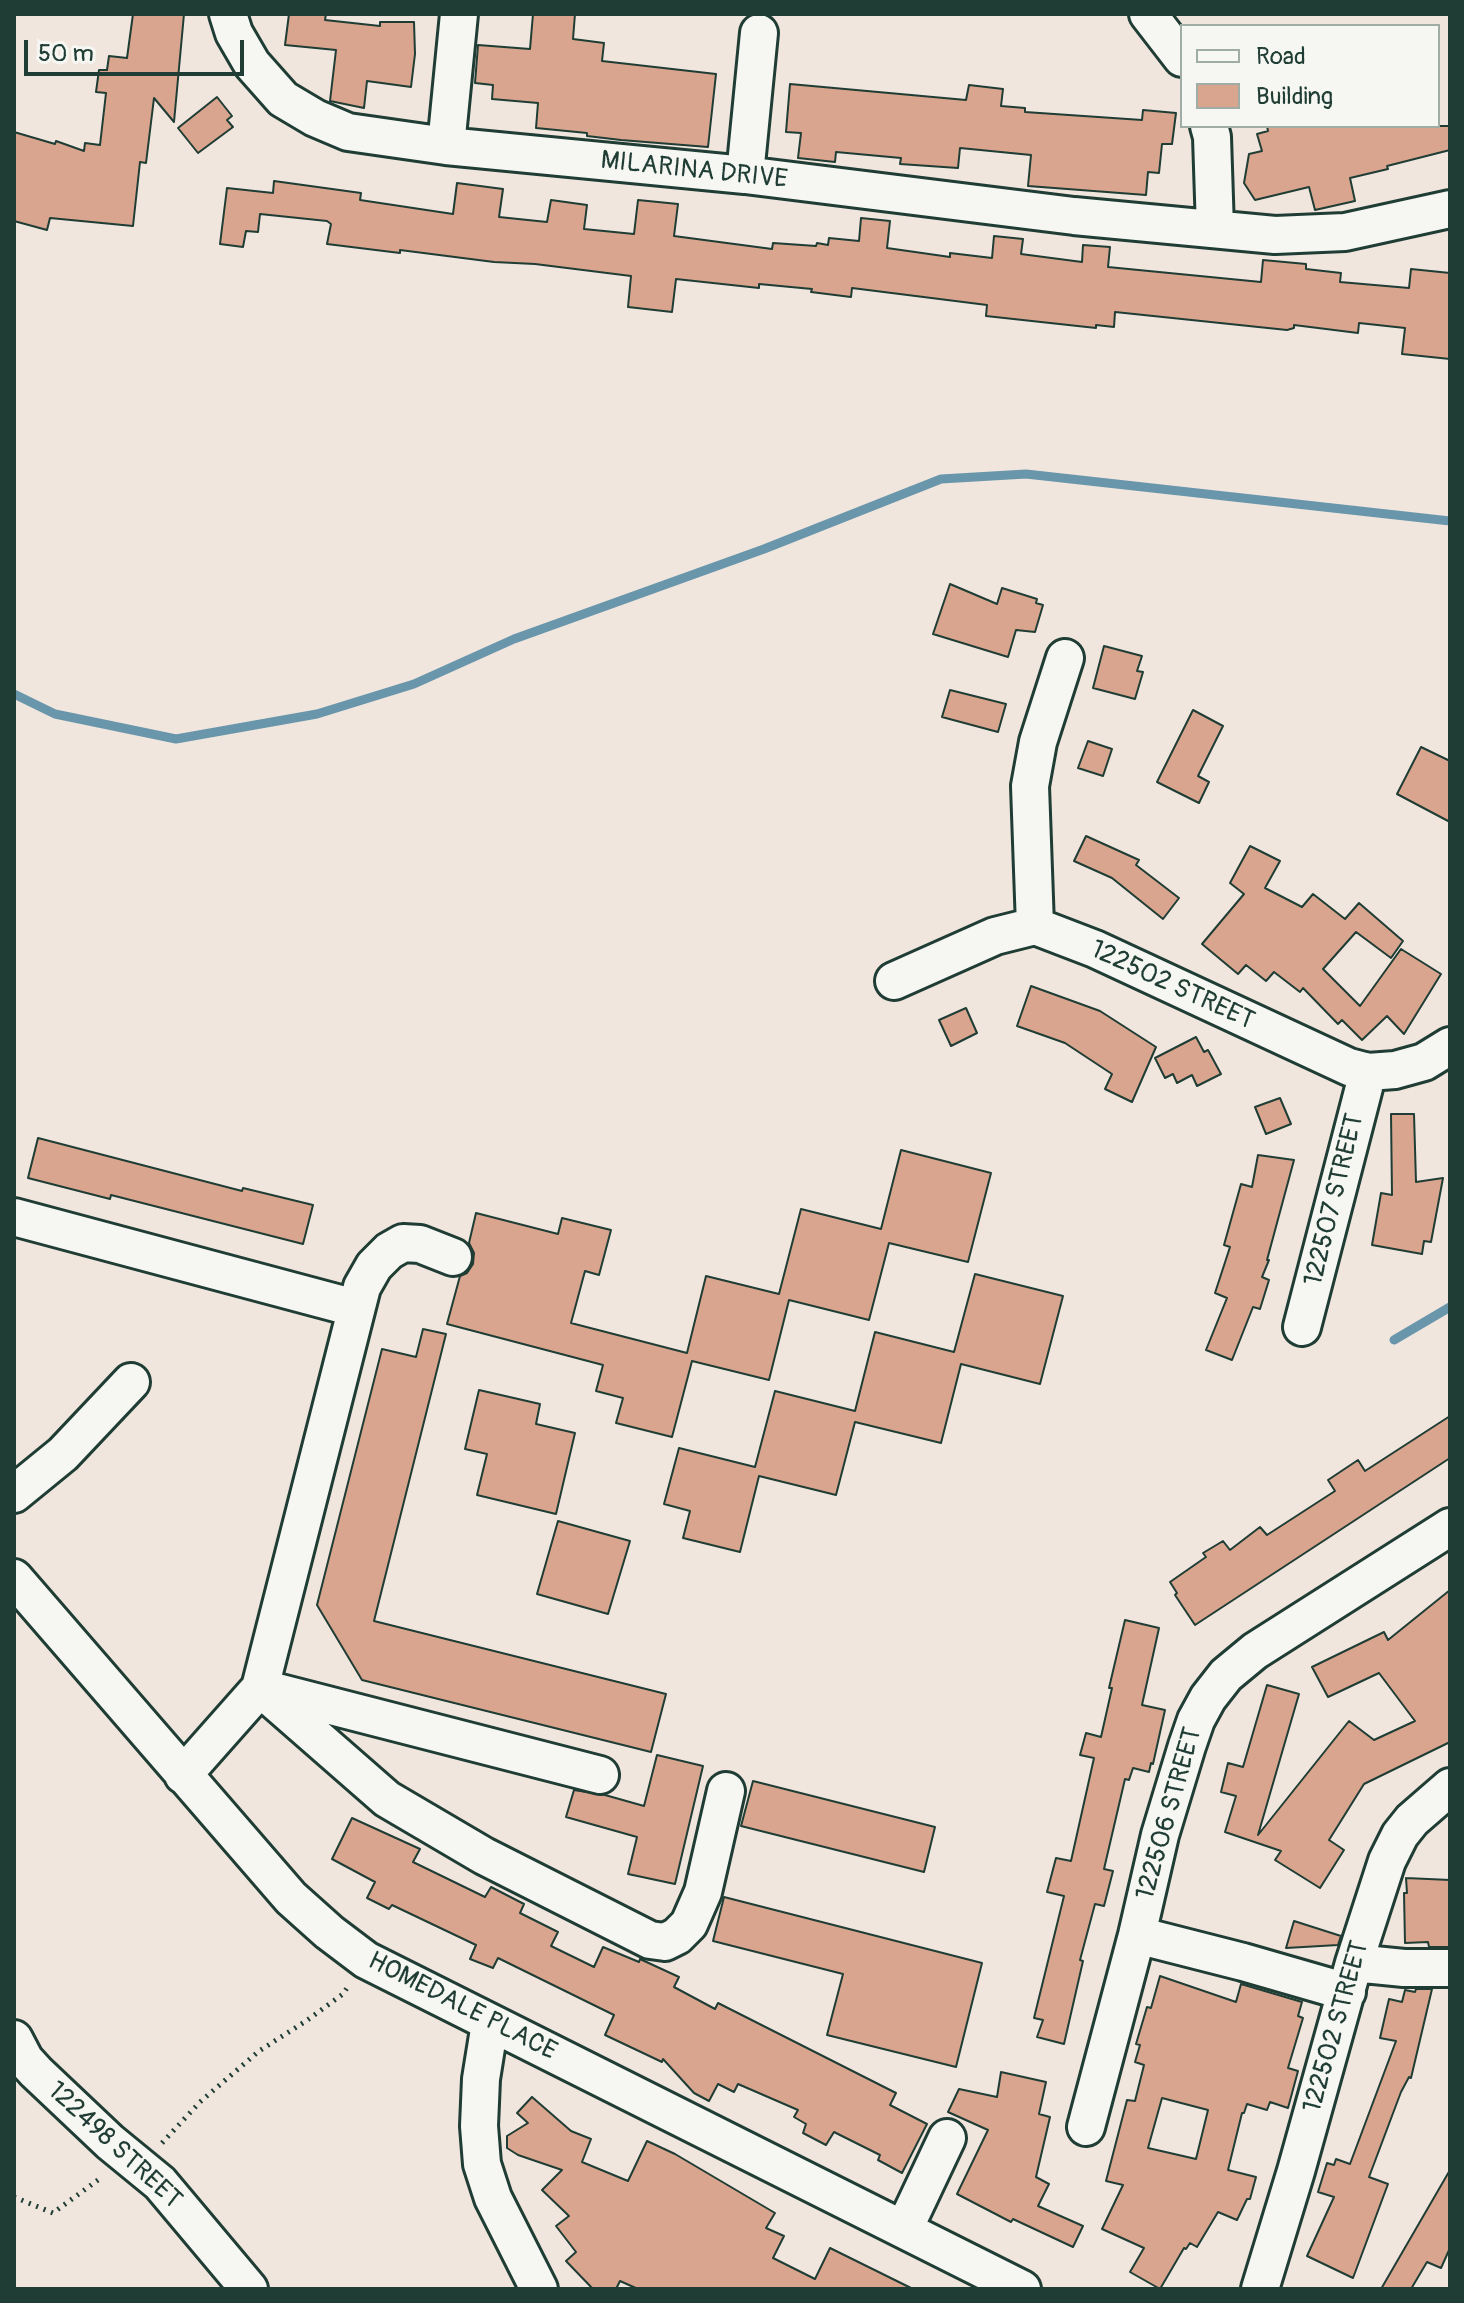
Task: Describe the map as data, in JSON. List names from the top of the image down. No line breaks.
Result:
{"streets":{"street":["MILARINA DRIVE","122502 STREET","122507 STREET","122506 STREET","HOMEDALE PLACE","122498 STREET"]},"crossings":[["122502 STREET","122507 STREET"]],"legend":["Road","Building"],"scale_bar":"50 m"}
